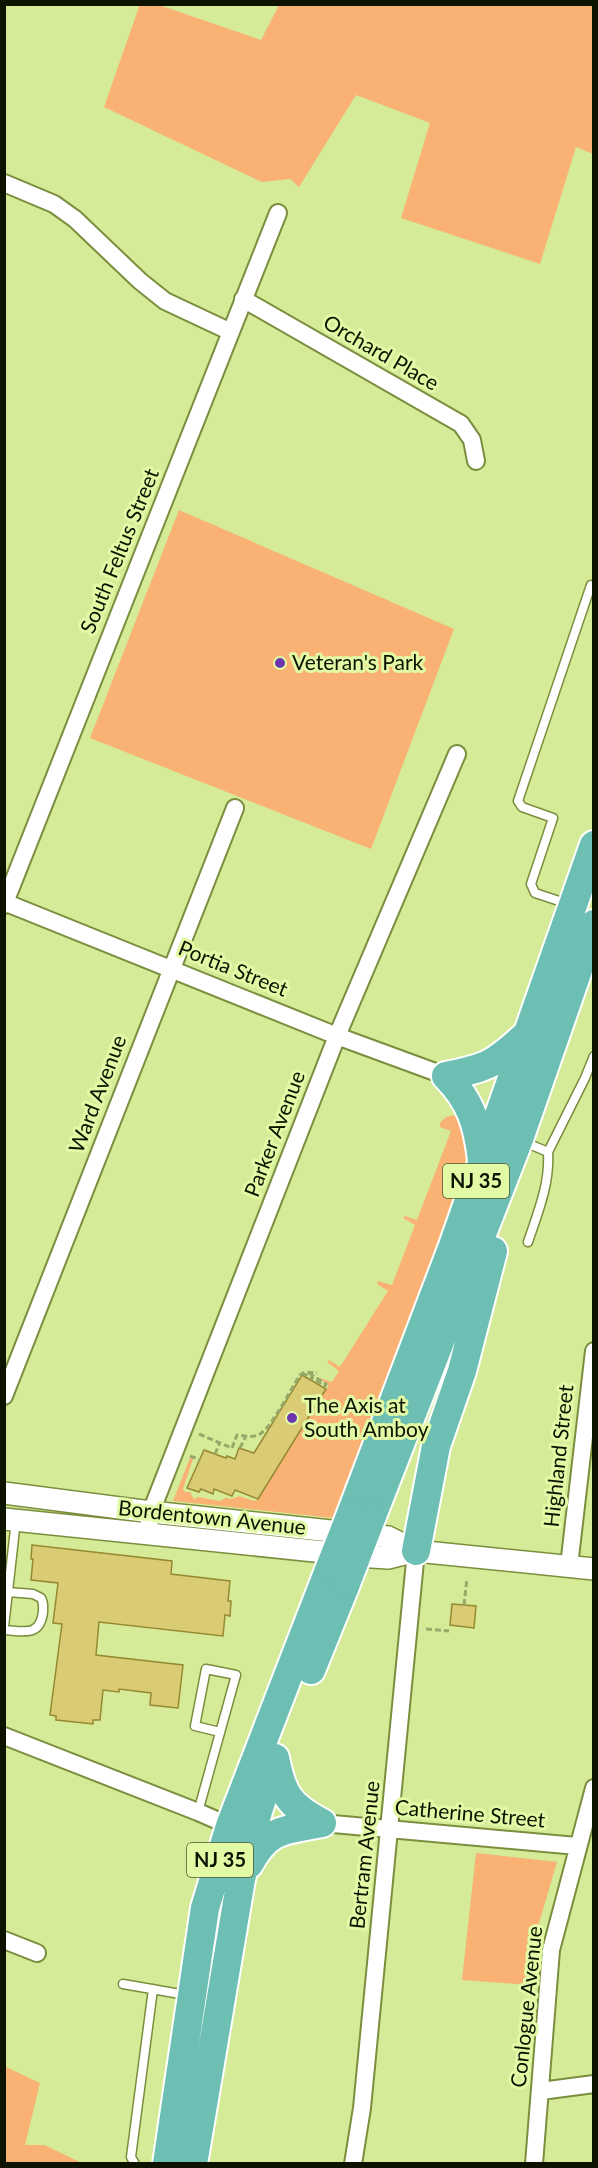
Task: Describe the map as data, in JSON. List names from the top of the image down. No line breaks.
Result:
{"streets":{"highway":["NJ 35"],"street":["Orchard Place","South Feltus Street","Portia Street","Ward Avenue","Parker Avenue","Highland Street","Bordentown Avenue","Catherine Street","Bertram Avenue","Conlogue Avenue"]},"crossings":[["Orchard Place","South Feltus Street"],["South Feltus Street","Portia Street"],["Portia Street","Ward Avenue"],["Portia Street","Parker Avenue"],["Parker Avenue","Bordentown Avenue"],["Highland Street","Bordentown Avenue"],["Bordentown Avenue","Bertram Avenue"],["Catherine Street","Bertram Avenue"],["Catherine Street","Conlogue Avenue"]],"places":["Veteran's Park","The Axis at South Amboy"]}
